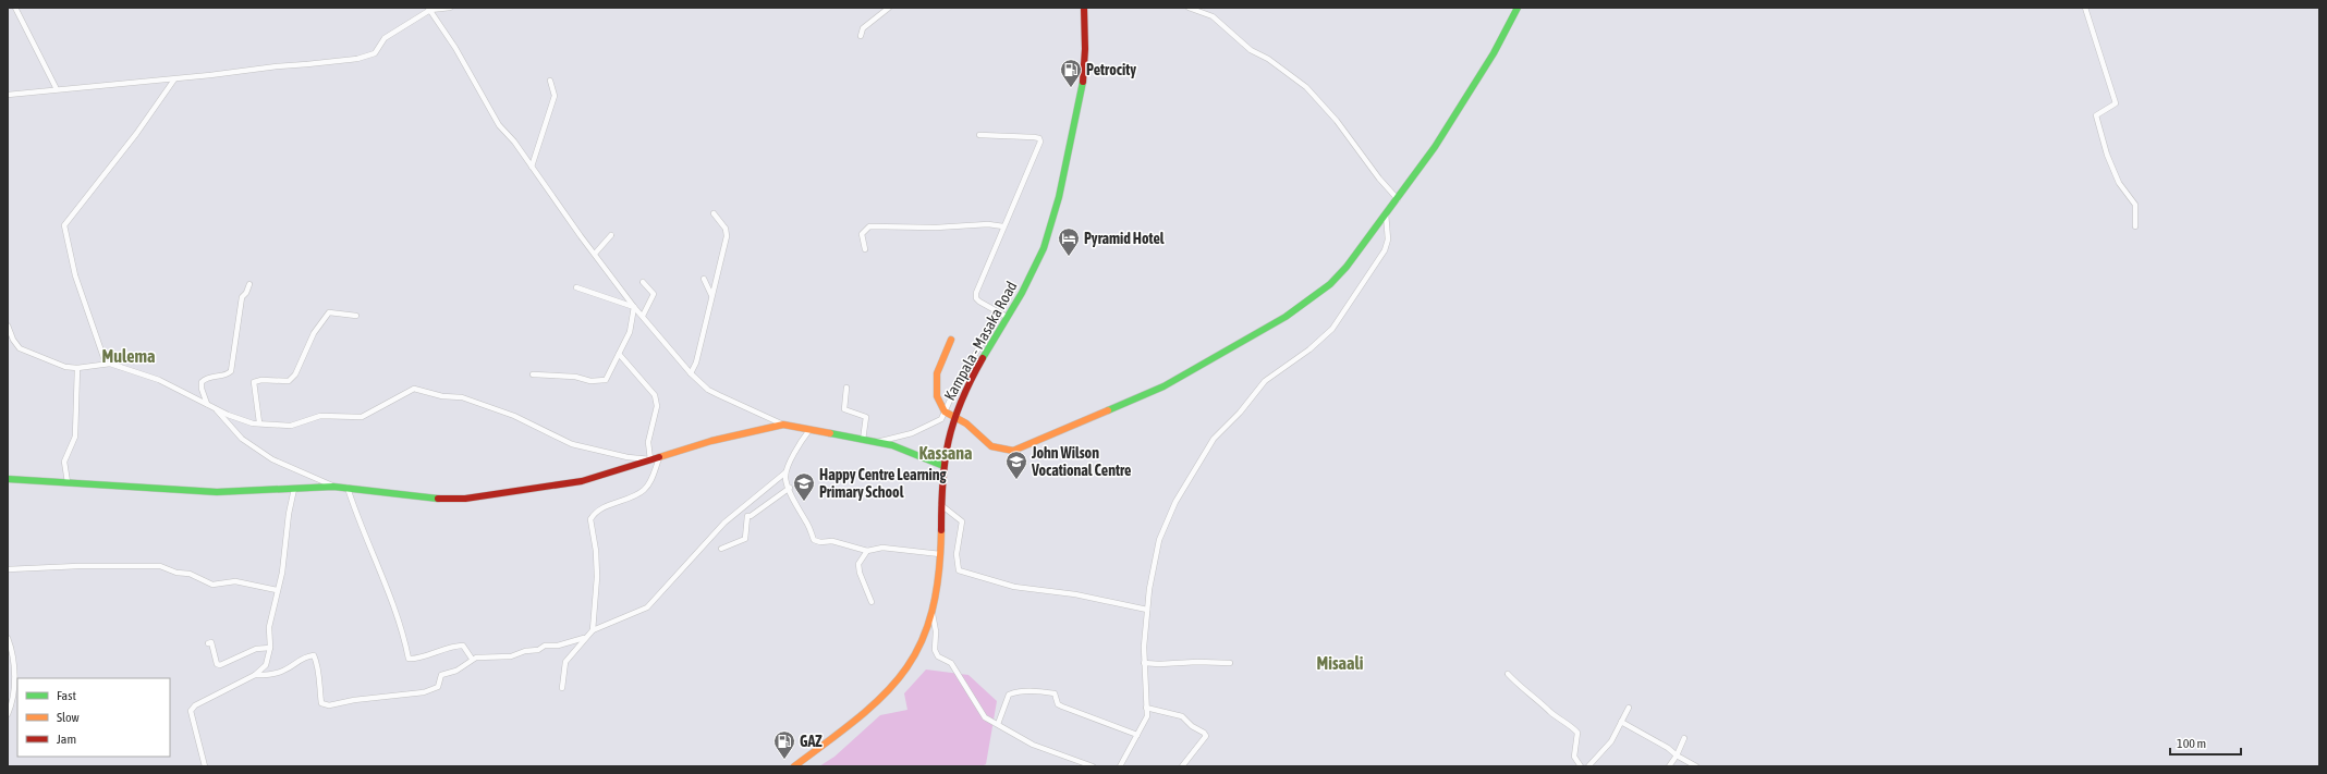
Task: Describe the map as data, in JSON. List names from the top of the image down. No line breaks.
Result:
{"streets":{"street":["Kampala - Masaka Road"]},"districts":["Mulema","Kassana","Misaali"],"places":{"fuel station":["Petrocity","GAZ"],"hotel":["Pyramid Hotel"],"school or university":["John Wilson Vocational Centre","Happy Centre Learning Primary School"]},"legend":["Fast","Slow","Jam"],"scale_bar":"100 m"}
